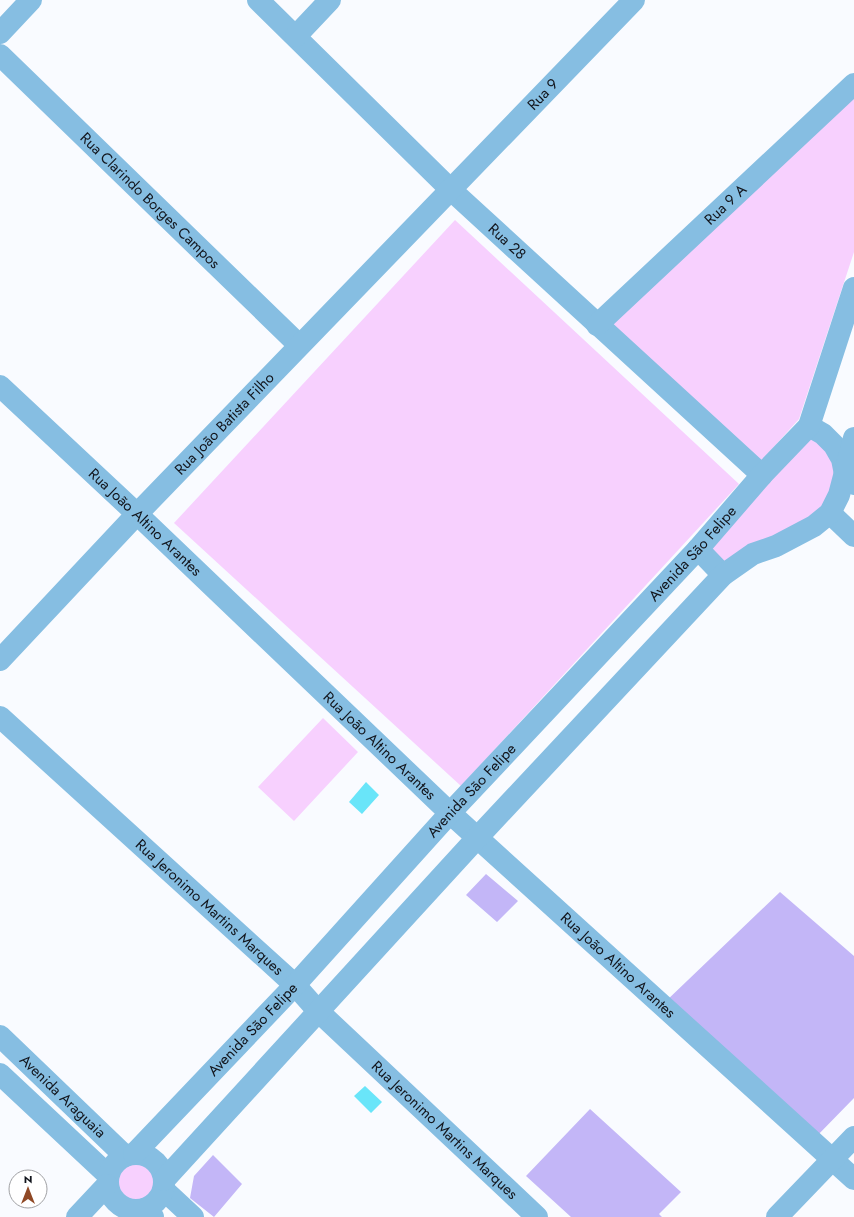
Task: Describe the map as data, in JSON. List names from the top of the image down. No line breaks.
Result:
{"streets":{"street":["Rua 9","Rua Clarindo Borges Campos","Rua 9 A","Rua 28","Rua João Batista Filho","Rua João Altino Arantes","Avenida São Felipe","Rua Jeronimo Martins Marques","Avenida Araguaia"]},"crossings":[["Rua 9","Rua 28"],["Rua 9","Rua João Batista Filho"],["Rua Clarindo Borges Campos","Rua João Batista Filho"],["Rua 9 A","Rua 28"],["Rua 28","Rua João Batista Filho"],["Rua 28","Avenida São Felipe"],["Rua João Batista Filho","Rua João Altino Arantes"],["Rua João Altino Arantes","Avenida São Felipe"],["Avenida São Felipe","Rua Jeronimo Martins Marques"],["Avenida São Felipe","Avenida Araguaia"]],"north":"top"}
